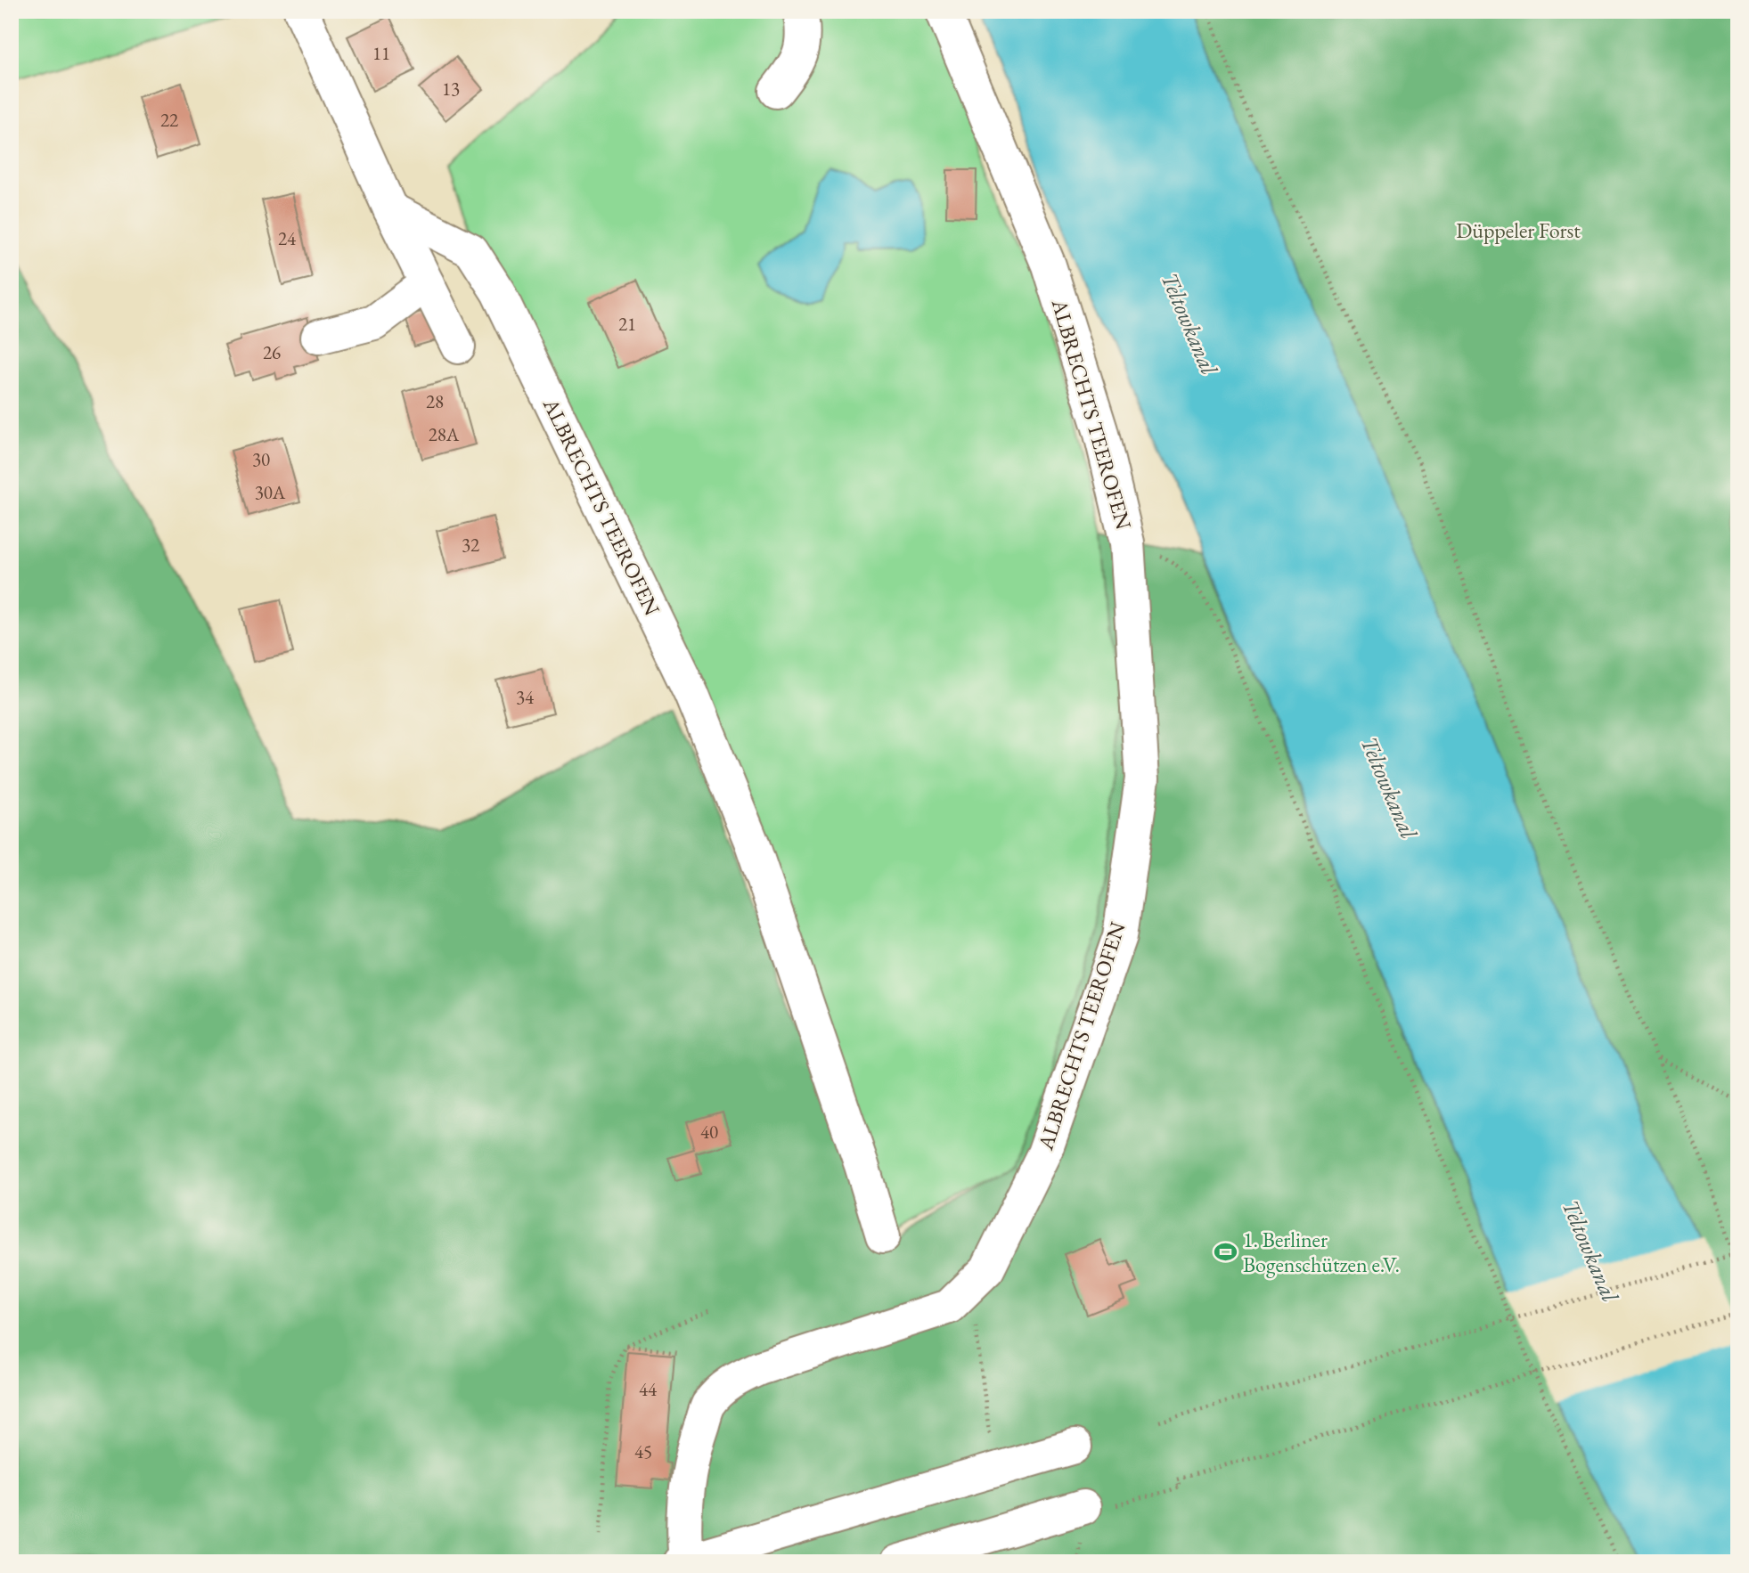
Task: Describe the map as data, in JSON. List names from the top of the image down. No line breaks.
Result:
{"streets":{"street":["ALBRECHTS TEEROFEN"]},"water":["Teltowkanal"],"parks":["Düppeler Forst"],"places":{"sports":["1. Berliner Bogenschützen e.V."]},"house_numbers":["11","13","22","24","21","26","28","28A","30","30A","32","34","40","44","45"]}
